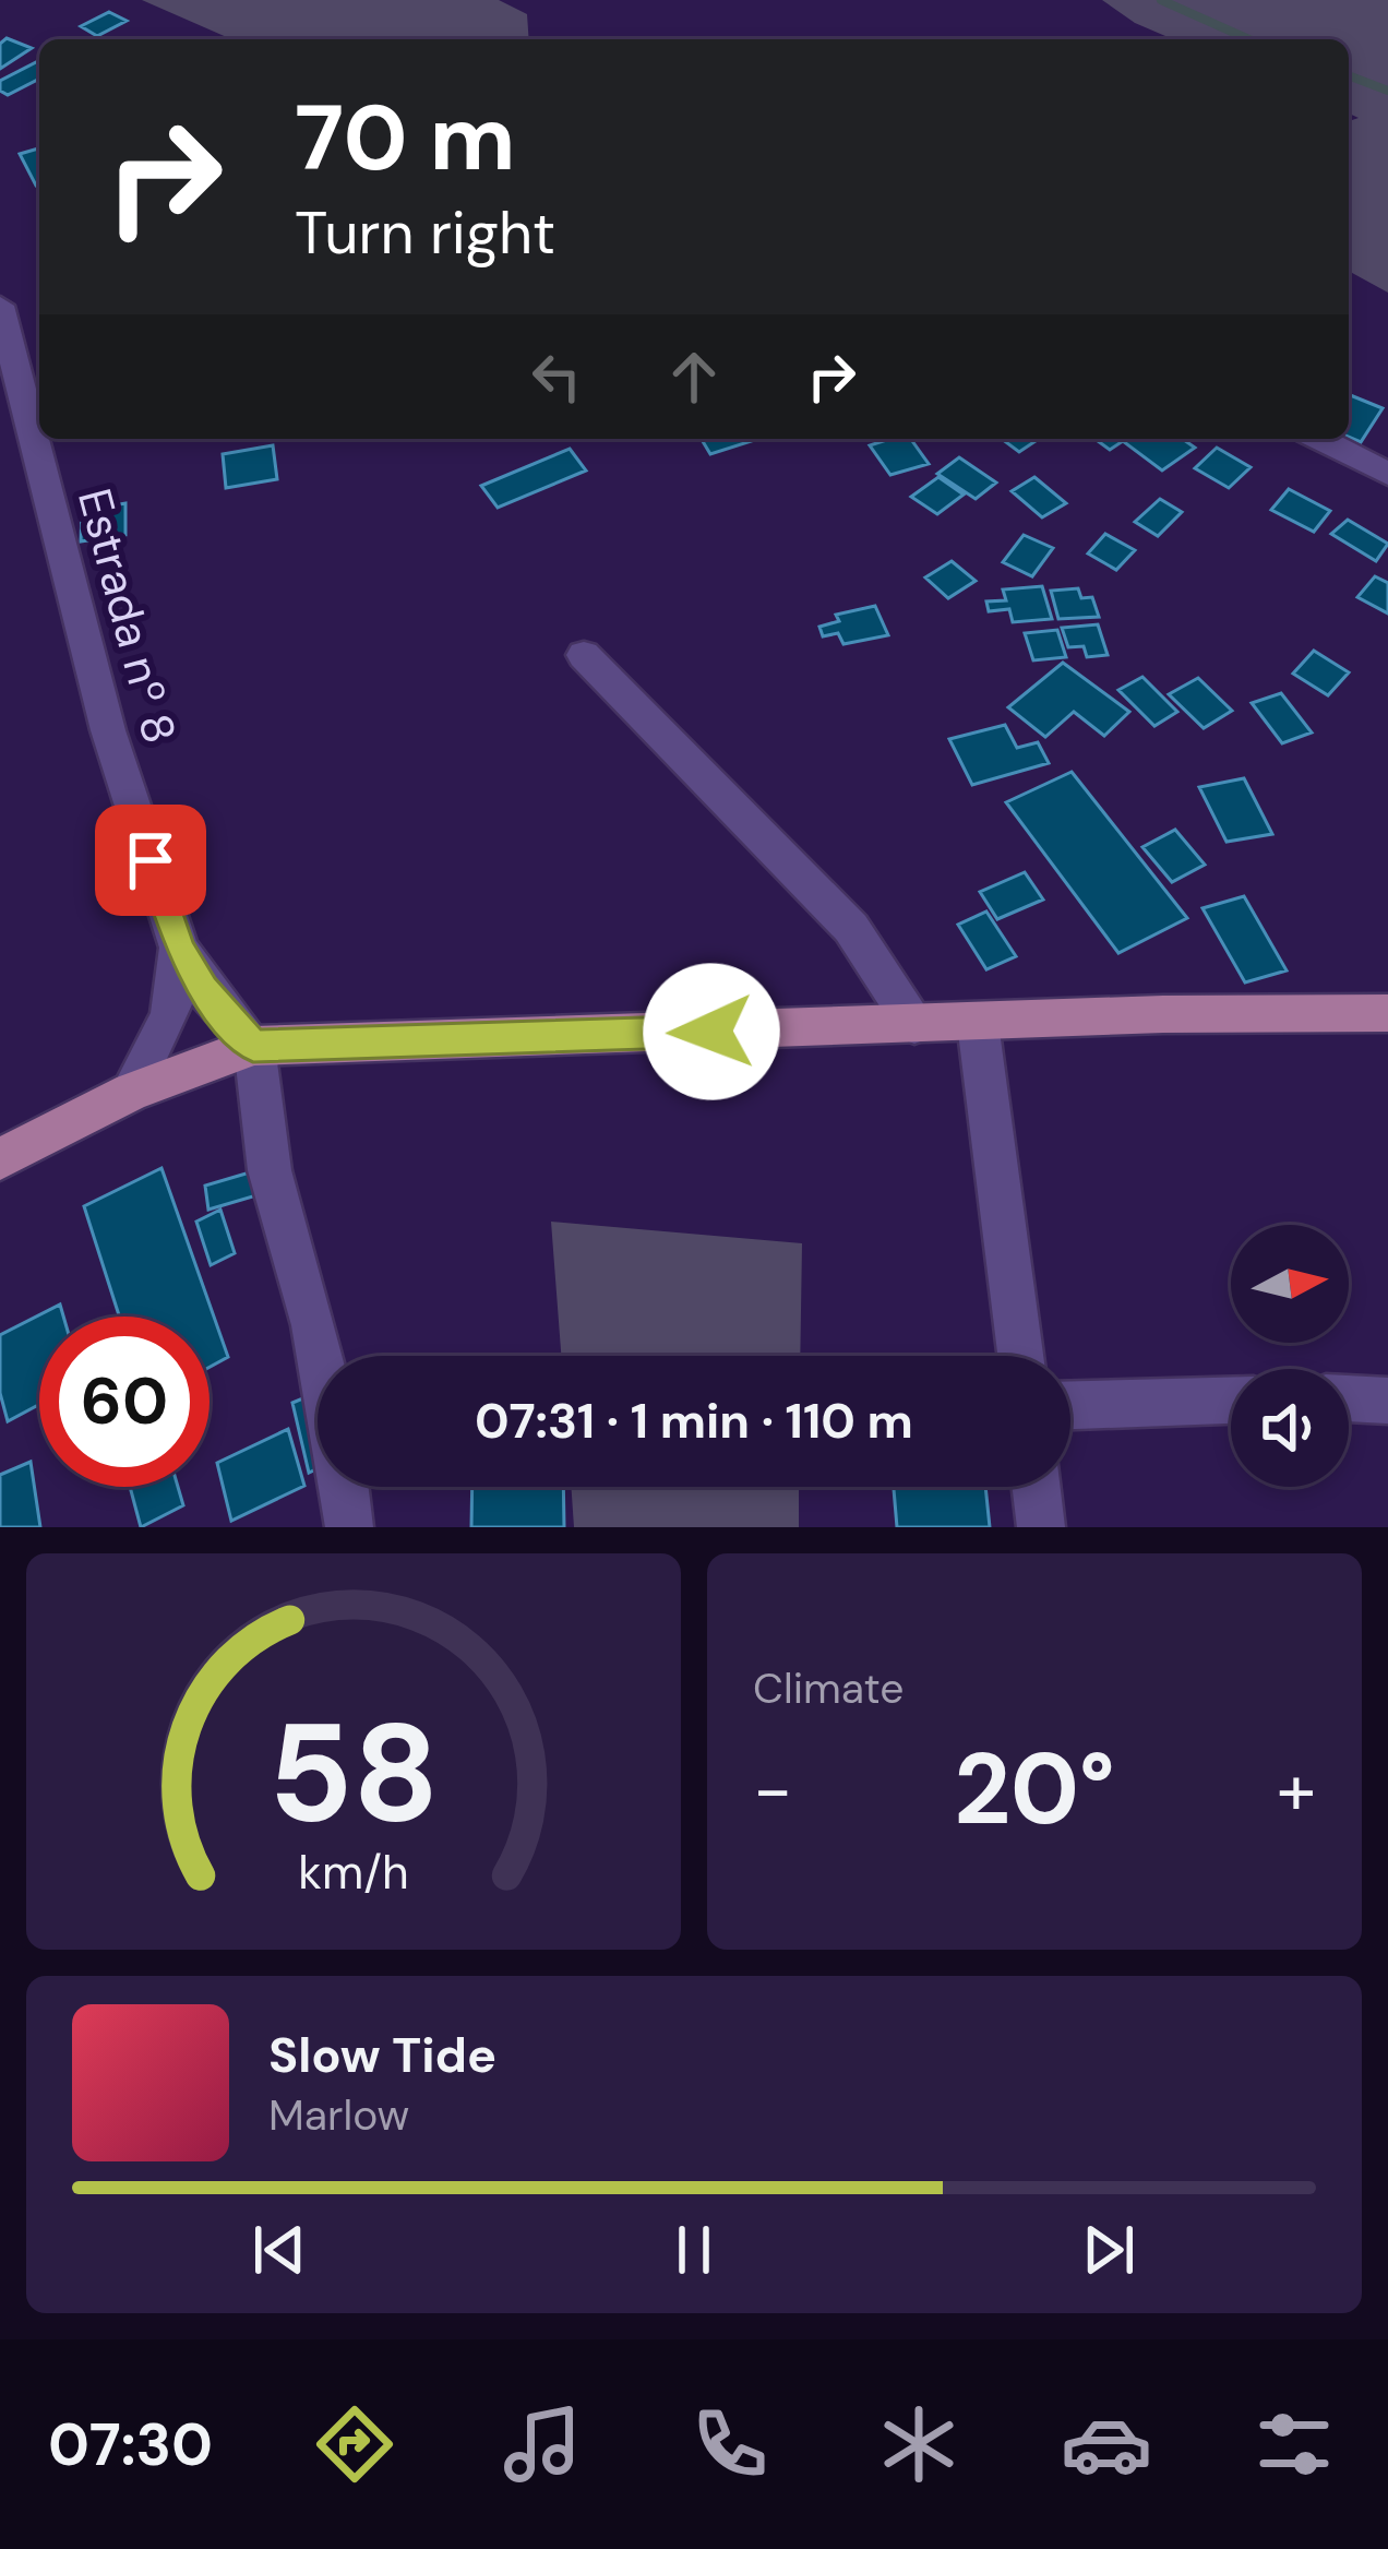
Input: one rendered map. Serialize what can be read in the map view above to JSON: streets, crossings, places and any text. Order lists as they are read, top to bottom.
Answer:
{
  "streets": {
    "street": ["Estrada nº 8"]
  },
  "north": "right",
  "page": {
    "turn": ["70 m", "Turn right"],
    "limit": "60",
    "trip": "07:31 · 1 min · 110 m",
    "tile": "Climate",
    "heat": ["−", "20°", "+"],
    "song": ["Slow Tide", "Marlow"],
    "tabs": "07:30",
    "gauge": ["58", "km/h"]
  }
}
